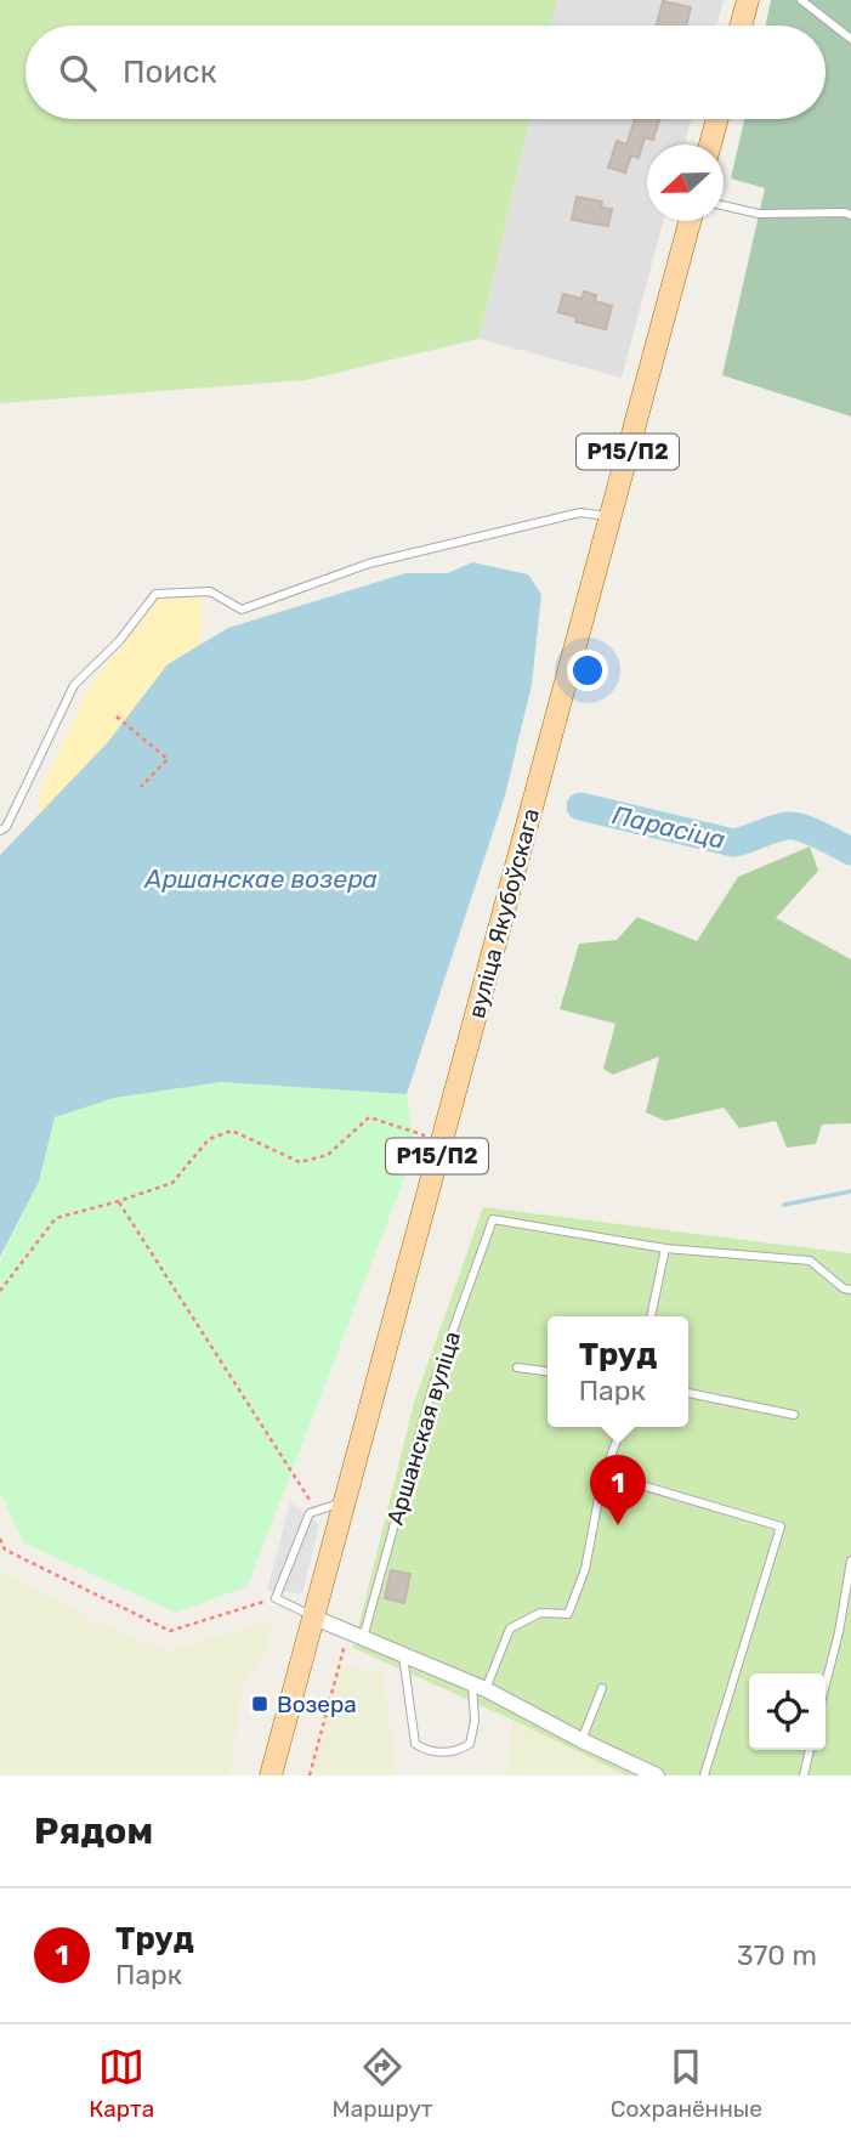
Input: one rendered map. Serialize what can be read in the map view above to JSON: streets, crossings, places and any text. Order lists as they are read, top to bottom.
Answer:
{
  "streets": {
    "main road": ["Р15/П2", "вуліца Якубоўскага"],
    "lane": ["Аршанская вуліца"]
  },
  "crossings": [
    ["Р15/П2", "вуліца Якубоўскага"]
  ],
  "water": ["Парасіца", "Аршанскае возера"],
  "places": {
    "transit": ["Возера"]
  },
  "north": "left",
  "page": {
    "search": "Поиск",
    "popup": ["Труд", "Парк"],
    "pins": "1",
    "heading": "Рядом",
    "list": [
      {
        "mark": "1",
        "name": "Труд",
        "note": "Парк",
        "value": "370 m"
      }
    ],
    "nav": ["Карта", "Маршрут", "Сохранённые"]
  }
}
